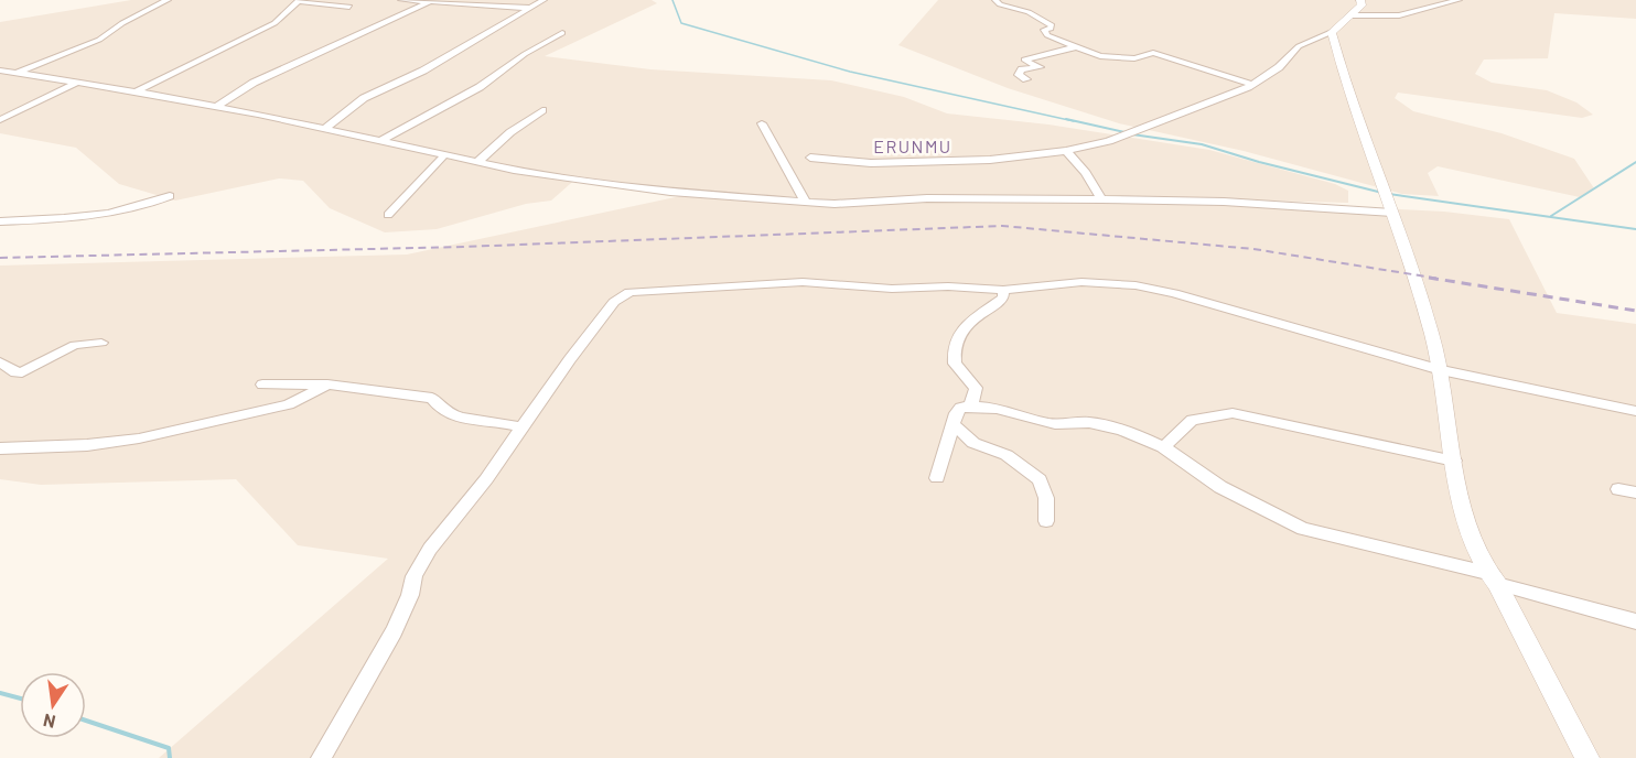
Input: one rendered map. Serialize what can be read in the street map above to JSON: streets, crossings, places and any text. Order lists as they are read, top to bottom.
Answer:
{
  "districts": ["ERUNMU"],
  "north": "bottom"
}
